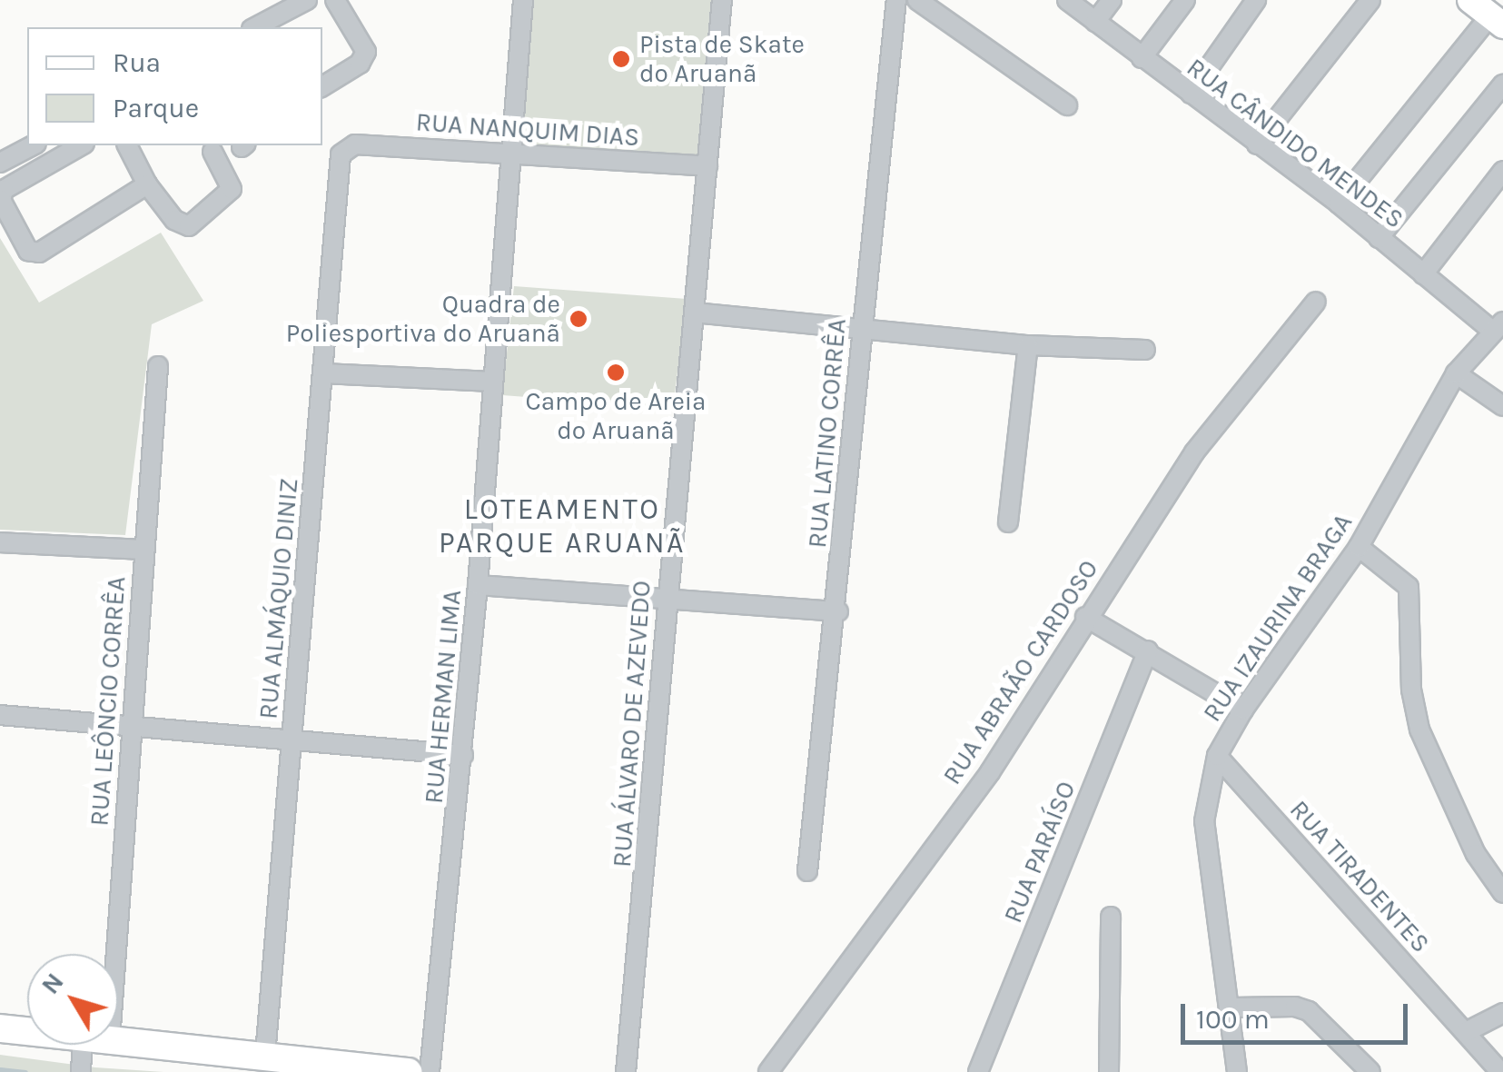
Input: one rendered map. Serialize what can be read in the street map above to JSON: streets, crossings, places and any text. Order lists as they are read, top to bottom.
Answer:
{
  "streets": {
    "street": [
      "RUA NANQUIM DIAS",
      "RUA CÂNDIDO MENDES",
      "RUA LATINO CORRÊA",
      "RUA ALMÁQUIO DINIZ",
      "RUA IZAURINA BRAGA",
      "RUA ABRAÃO CARDOSO",
      "RUA HERMAN LIMA",
      "RUA LEÔNCIO CORRÊA",
      "RUA ÁLVARO DE AZEVEDO",
      "RUA PARAÍSO",
      "RUA TIRADENTES"
    ]
  },
  "crossings": [
    ["RUA NANQUIM DIAS", "RUA ALMÁQUIO DINIZ"],
    ["RUA NANQUIM DIAS", "RUA HERMAN LIMA"],
    ["RUA NANQUIM DIAS", "RUA ÁLVARO DE AZEVEDO"],
    ["RUA CÂNDIDO MENDES", "RUA IZAURINA BRAGA"],
    ["RUA IZAURINA BRAGA", "RUA TIRADENTES"]
  ],
  "districts": ["LOTEAMENTO PARQUE ARUANÃ"],
  "places": ["Pista de Skate do Aruanã", "Quadra de Poliesportiva do Aruanã", "Campo de Areia do Aruanã"],
  "legend": ["Rua", "Parque"],
  "scale_bar": "100 m",
  "north": "top left"
}
